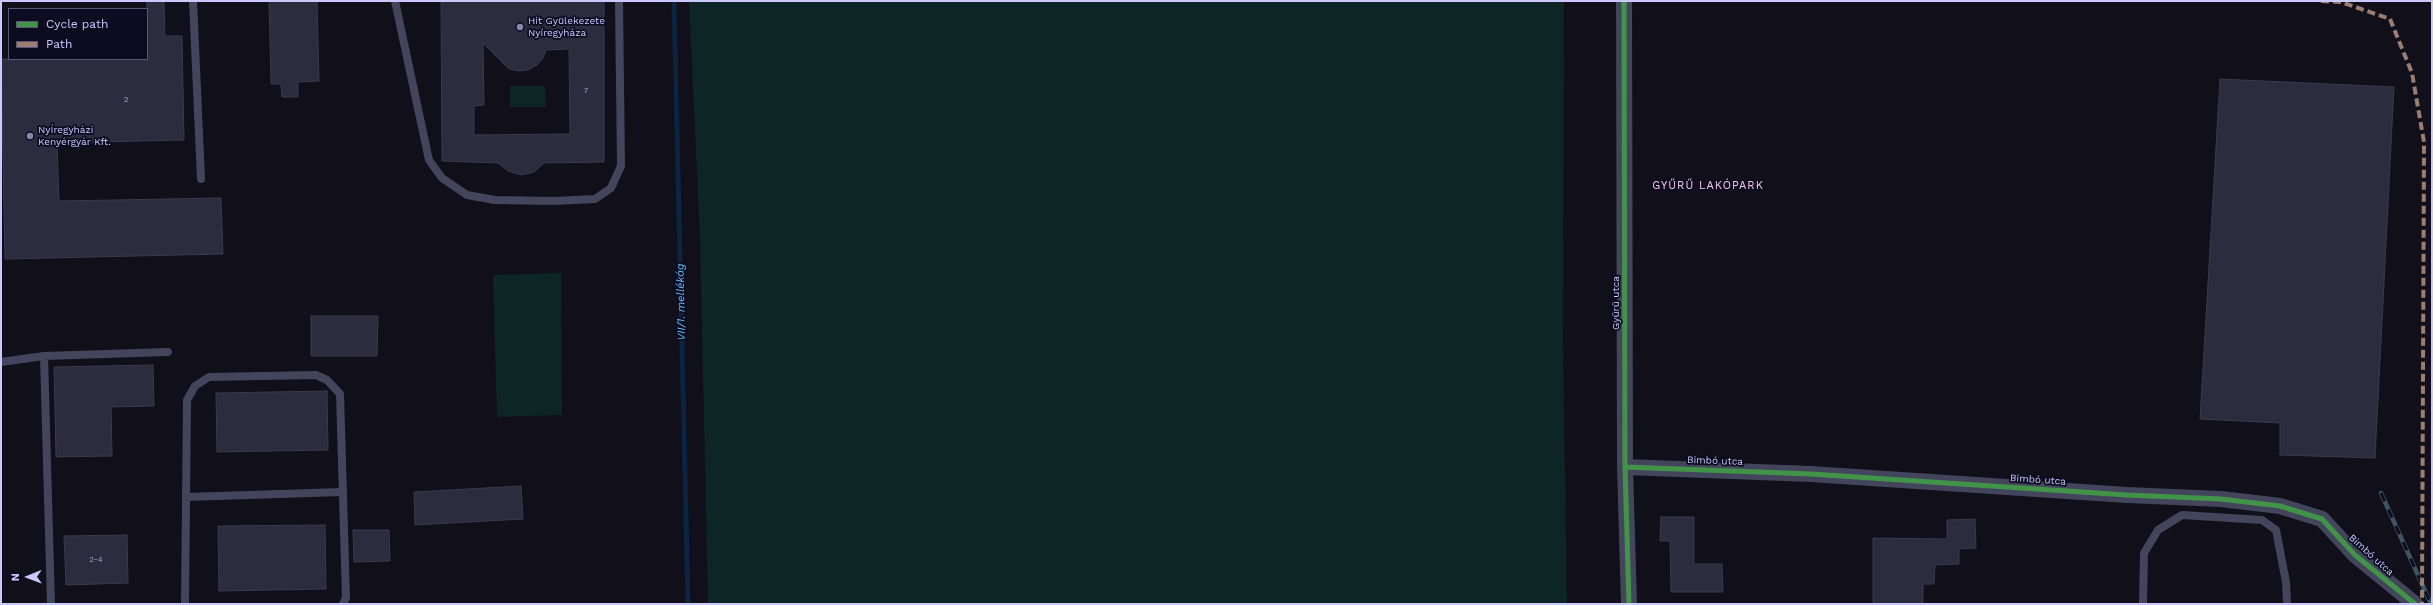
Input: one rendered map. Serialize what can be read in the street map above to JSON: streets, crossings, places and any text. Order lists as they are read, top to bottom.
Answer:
{
  "streets": {
    "street": ["Gyűrű utca", "Bimbó utca"]
  },
  "crossings": [
    ["Gyűrű utca", "Bimbó utca"]
  ],
  "districts": ["GYŰRŰ LAKÓPARK"],
  "water": ["VII/1. mellékág"],
  "places": ["Hit Gyülekezete Nyíregyháza", "NyÍregyházi Kenyérgyár Kft."],
  "house_numbers": ["7", "2", "2-4"],
  "legend": ["Cycle path", "Path"],
  "north": "left"
}
